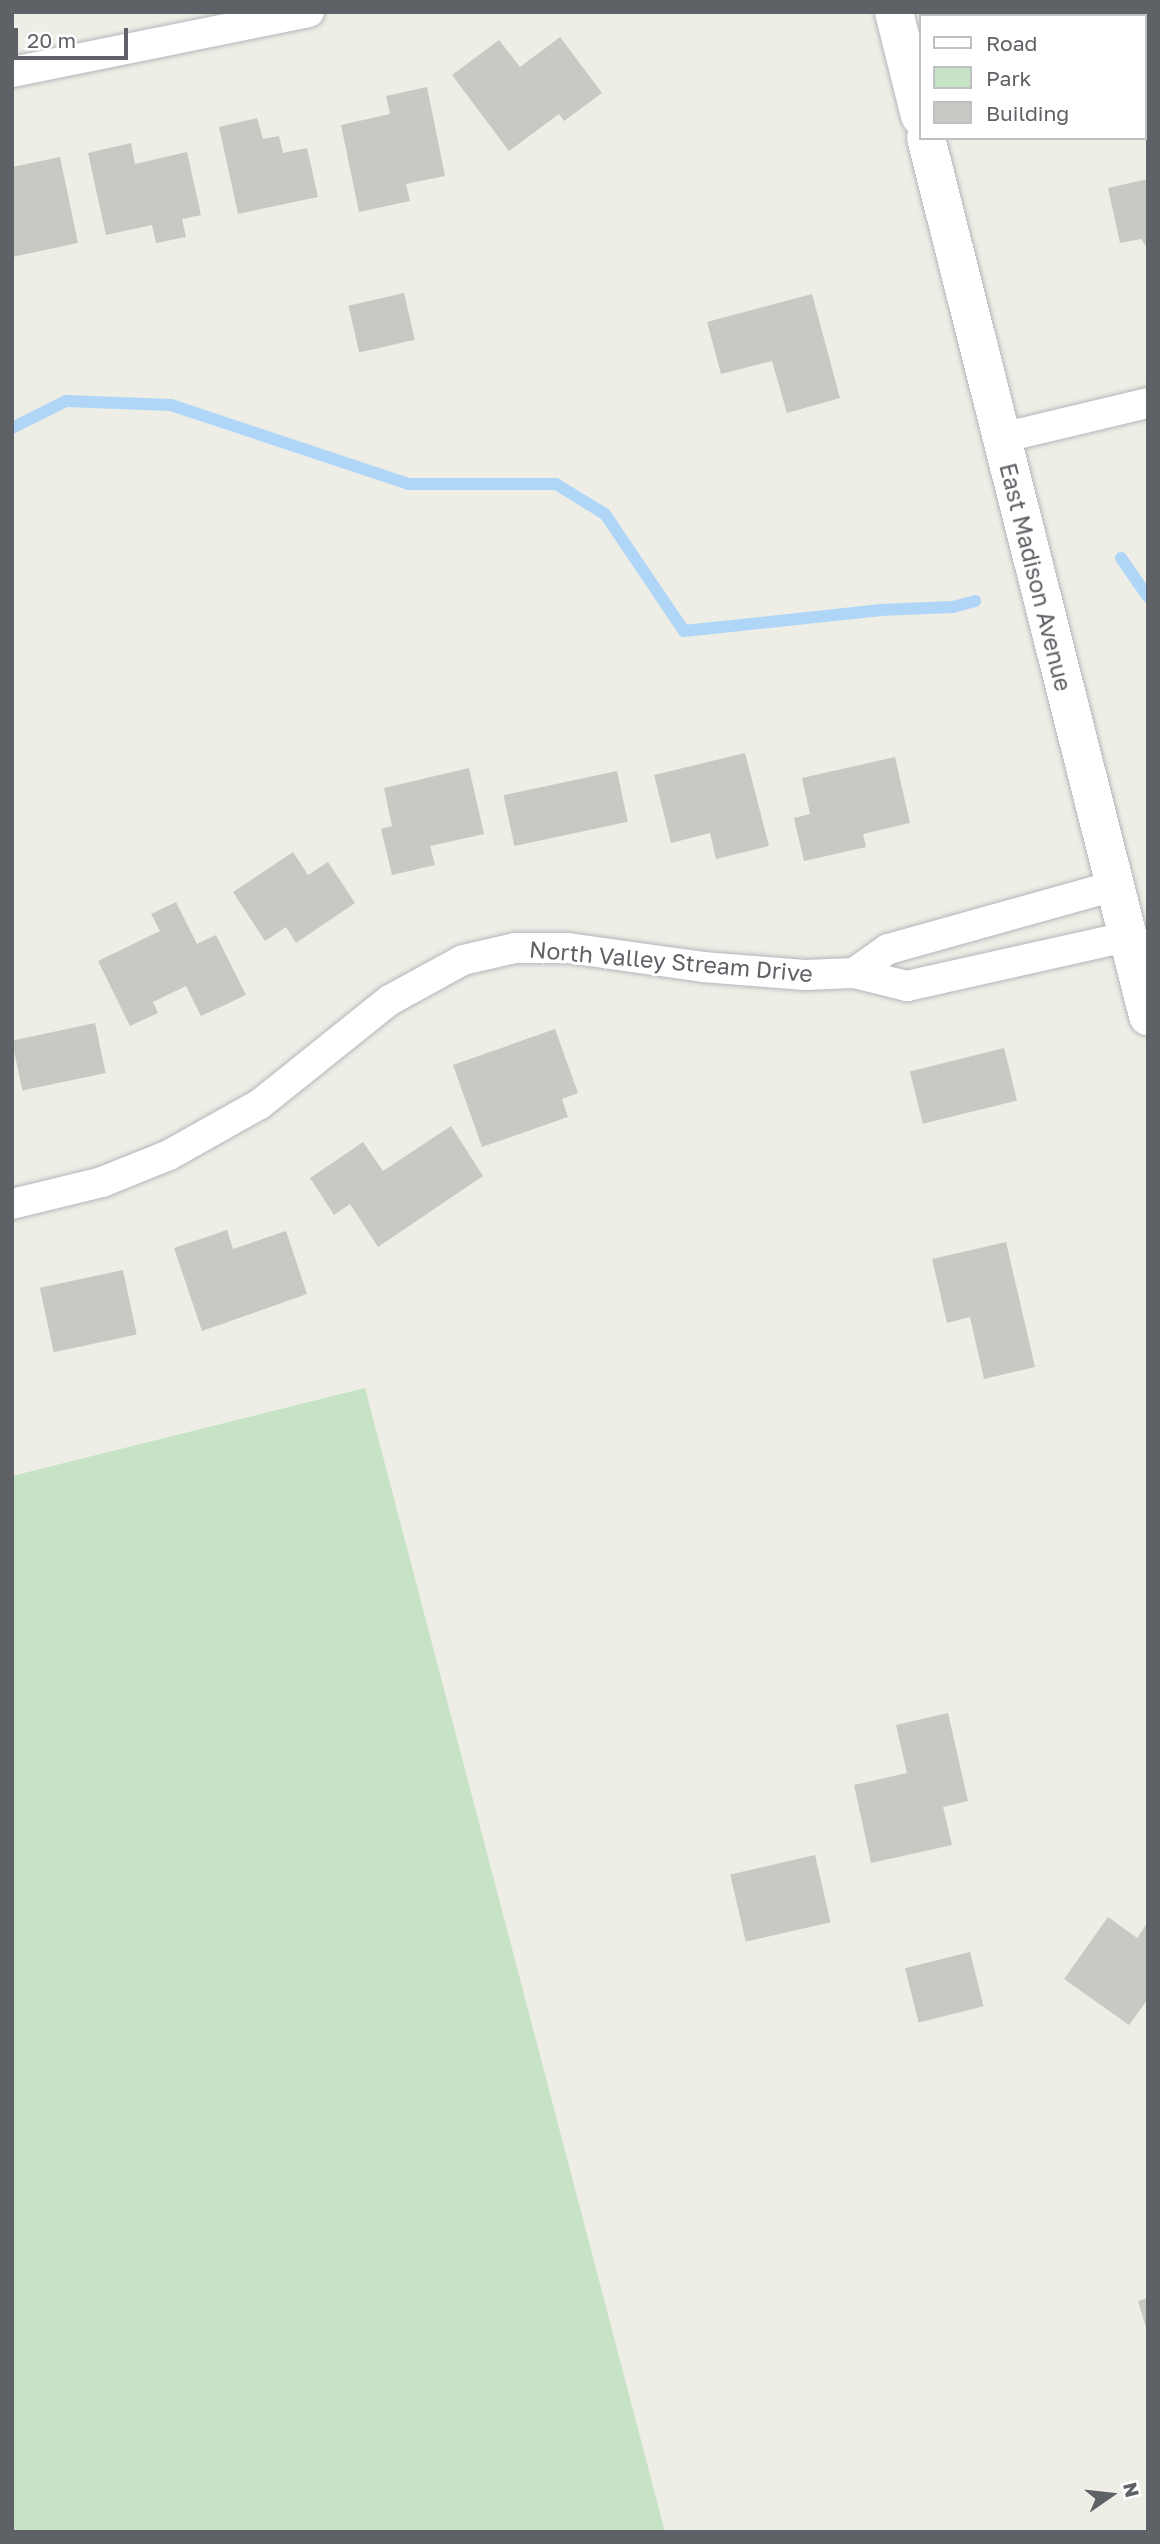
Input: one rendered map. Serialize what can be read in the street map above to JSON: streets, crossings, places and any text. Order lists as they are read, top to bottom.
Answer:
{
  "streets": {
    "street": ["East Madison Avenue", "North Valley Stream Drive"]
  },
  "crossings": [
    ["East Madison Avenue", "North Valley Stream Drive"]
  ],
  "legend": ["Road", "Park", "Building"],
  "scale_bar": "20 m",
  "north": "right"
}
